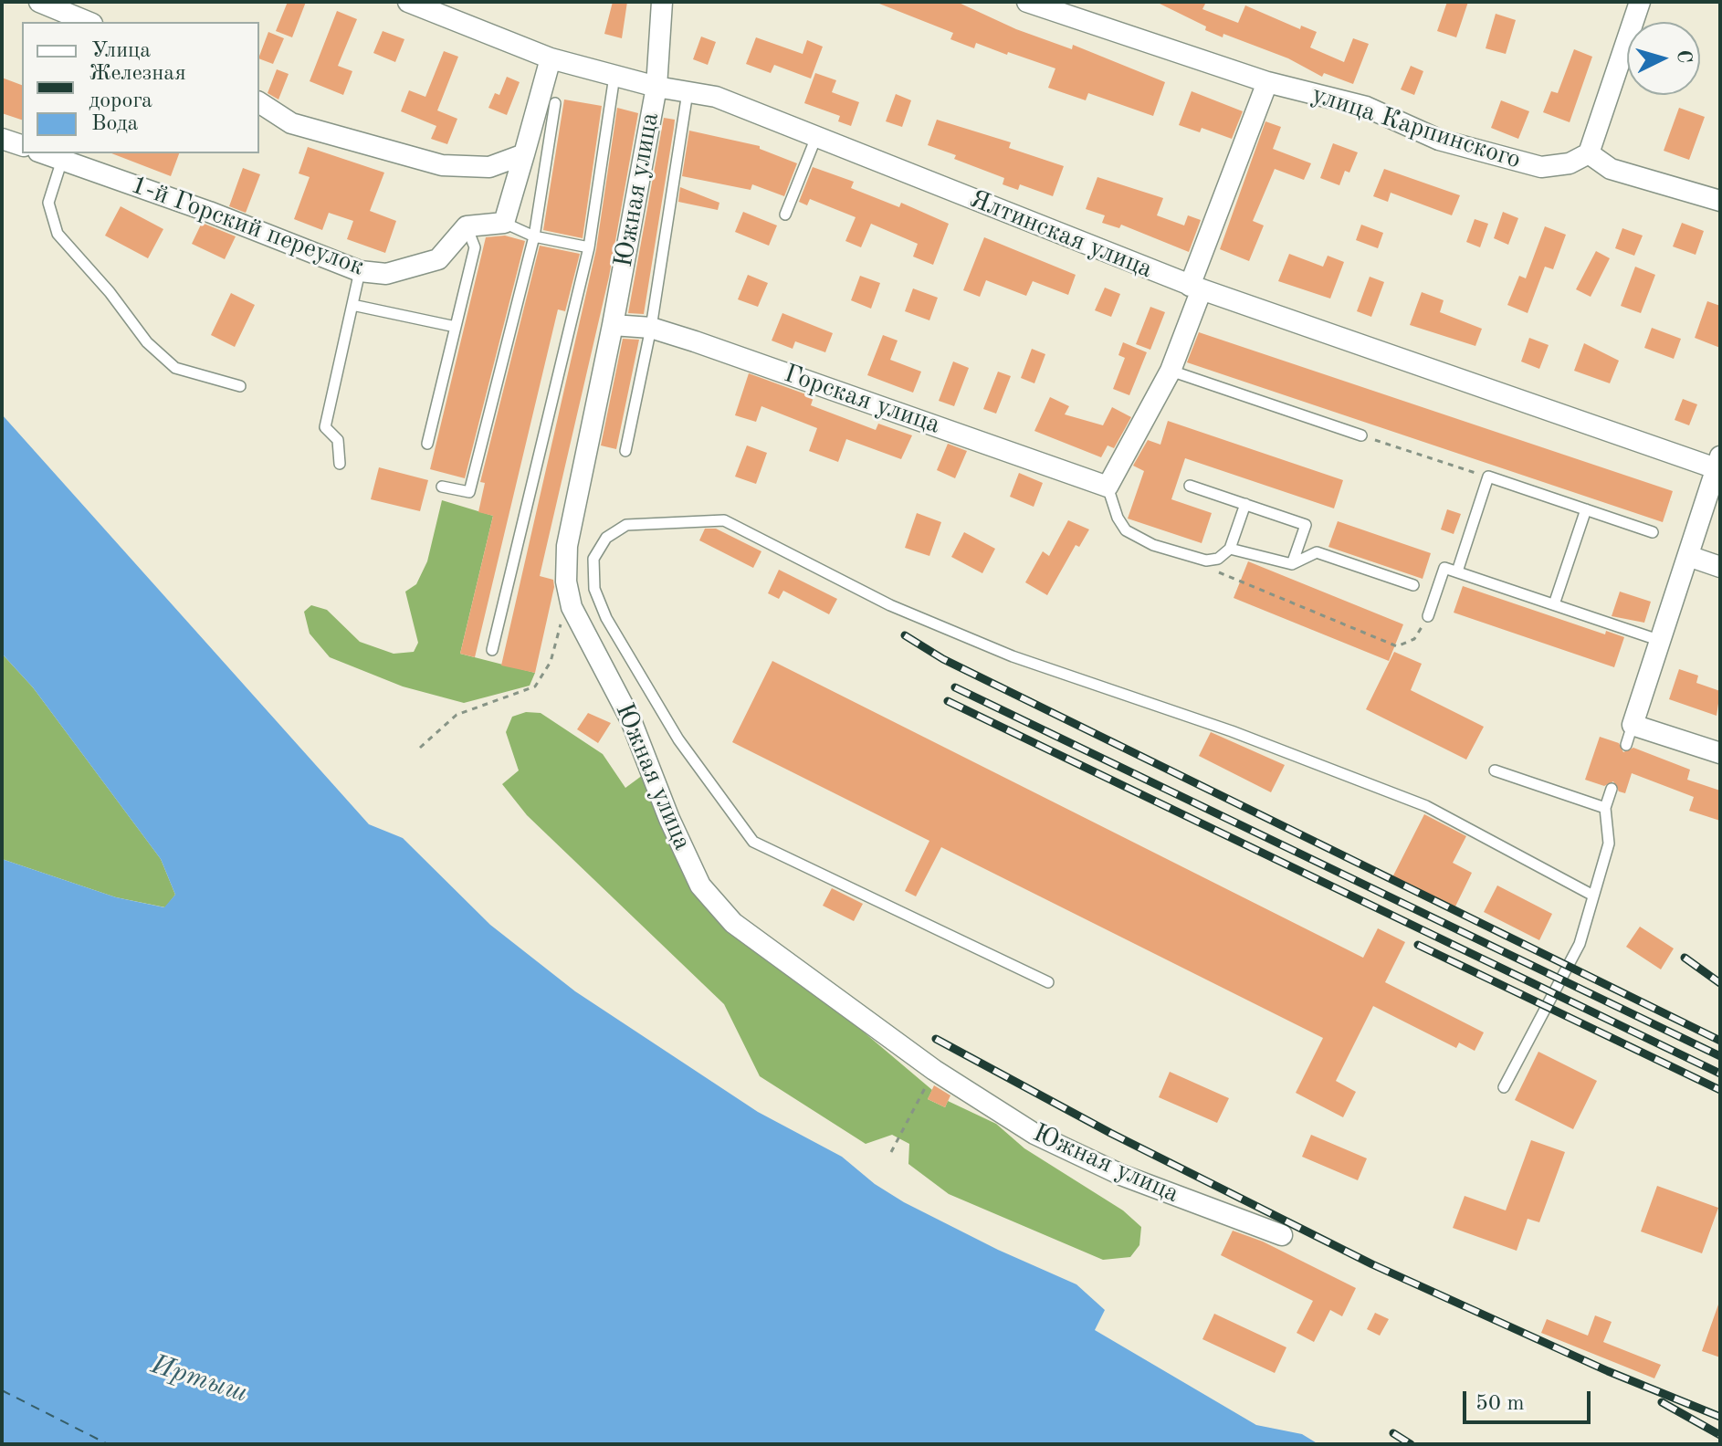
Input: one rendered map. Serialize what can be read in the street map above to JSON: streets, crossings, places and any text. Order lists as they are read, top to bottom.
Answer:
{
  "streets": {
    "street": [
      "улица Карпинского",
      "Южная улица",
      "1-й Горский переулок",
      "Ялтинская улица",
      "Горская улица"
    ]
  },
  "crossings": [
    ["Южная улица", "Ялтинская улица"],
    ["Южная улица", "Горская улица"]
  ],
  "water": ["Иртыш"],
  "legend": ["Улица", "Железная дорога", "Вода"],
  "scale_bar": "50 m",
  "north": "right"
}
